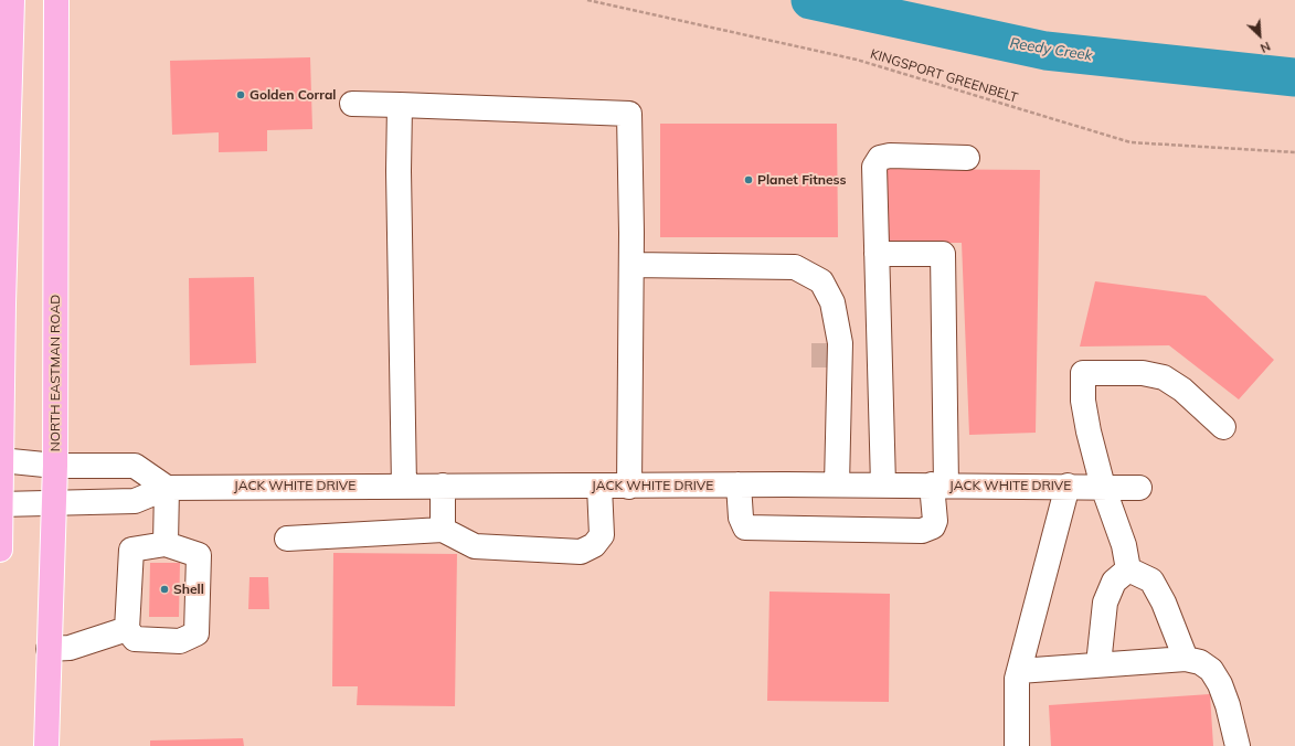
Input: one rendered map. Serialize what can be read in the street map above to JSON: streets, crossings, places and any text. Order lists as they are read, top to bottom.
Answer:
{
  "streets": {
    "main road": ["NORTH EASTMAN ROAD"],
    "street": ["JACK WHITE DRIVE"],
    "path": ["KINGSPORT GREENBELT"]
  },
  "crossings": [
    ["NORTH EASTMAN ROAD", "JACK WHITE DRIVE"]
  ],
  "water": ["Reedy Creek"],
  "places": ["Golden Corral", "Planet Fitness", "Shell"],
  "north": "bottom right"
}
